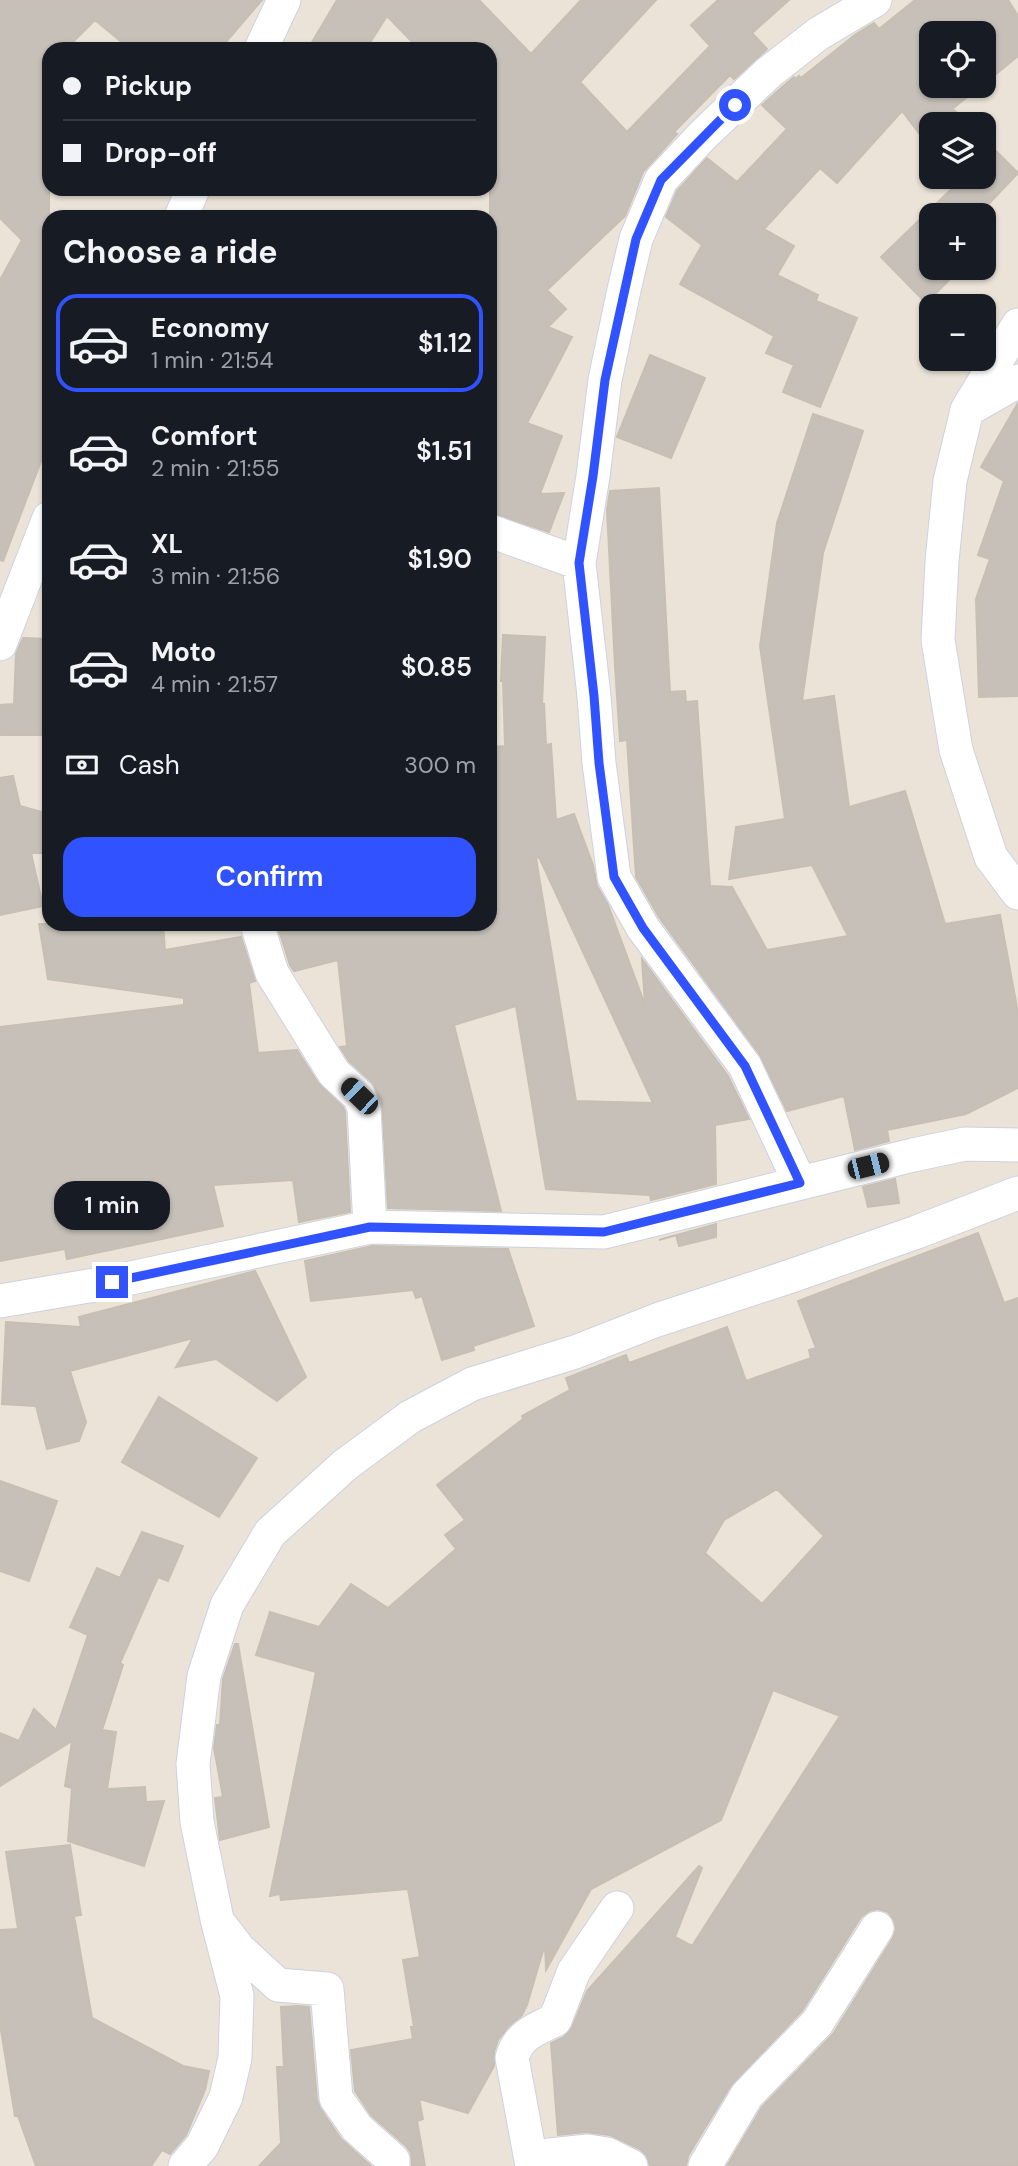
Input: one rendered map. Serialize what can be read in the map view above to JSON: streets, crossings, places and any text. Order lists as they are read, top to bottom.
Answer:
{
  "page": {
    "map_buttons": ["+", "−"],
    "banner": ["Pickup", "Drop-off"],
    "heading": "Choose a ride",
    "list": [
      {
        "name": "Economy",
        "note": "1 min · 21:54",
        "value": "$1.12"
      },
      {
        "name": "Comfort",
        "note": "2 min · 21:55",
        "value": "$1.51"
      },
      {
        "name": "XL",
        "note": "3 min · 21:56",
        "value": "$1.90"
      },
      {
        "name": "Moto",
        "note": "4 min · 21:57",
        "value": "$0.85"
      }
    ],
    "pay": ["Cash", "300 m"],
    "buttons": "Confirm",
    "bubble": "1 min"
  }
}
